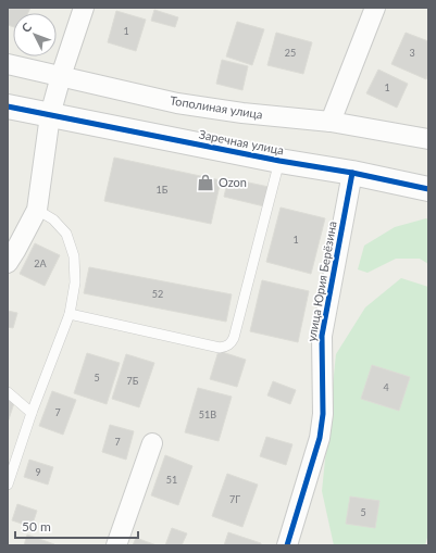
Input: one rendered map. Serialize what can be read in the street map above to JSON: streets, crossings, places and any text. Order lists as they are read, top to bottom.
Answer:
{
  "streets": {
    "street": ["Тополиная улица", "Заречная улица", "улица Юрия Берёзина"]
  },
  "crossings": [
    ["Заречная улица", "улица Юрия Берёзина"]
  ],
  "places": {
    "shop": ["Ozon"]
  },
  "house_numbers": [
    "1",
    "25",
    "3",
    "1",
    "1Б",
    "1",
    "2А",
    "52",
    "5",
    "7Б",
    "4",
    "7",
    "51В",
    "7",
    "9",
    "51",
    "7Г",
    "5"
  ],
  "scale_bar": "50 m",
  "north": "top left"
}
